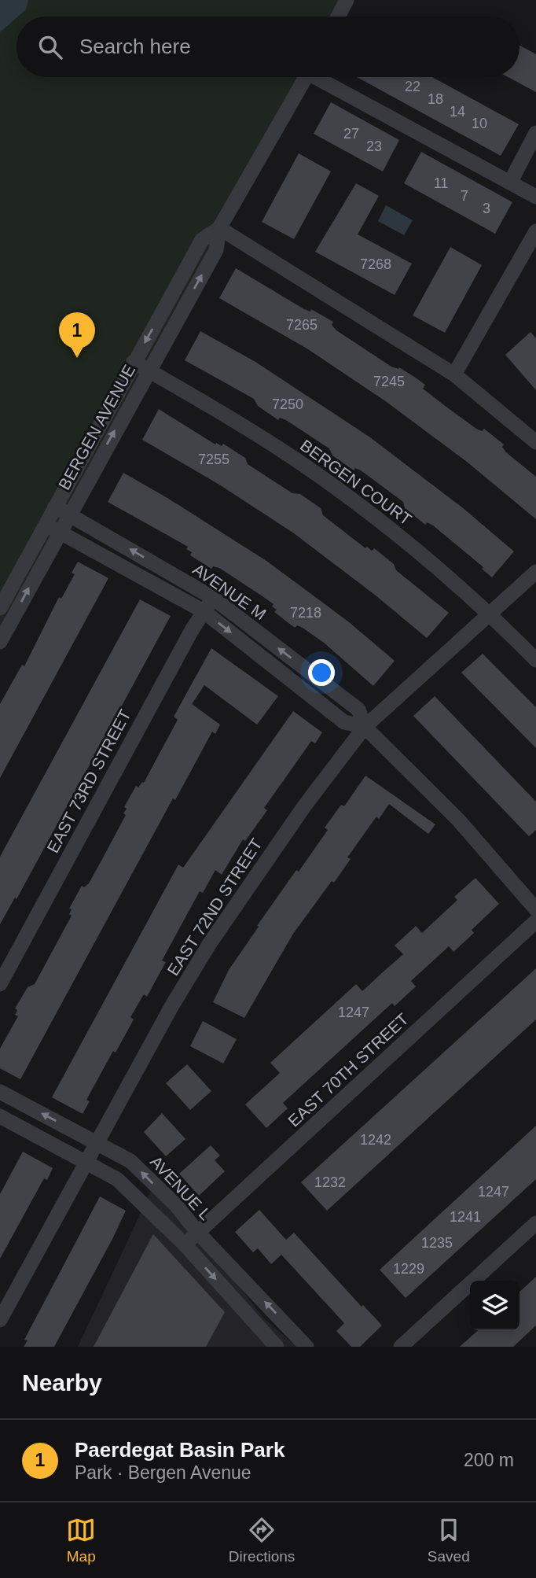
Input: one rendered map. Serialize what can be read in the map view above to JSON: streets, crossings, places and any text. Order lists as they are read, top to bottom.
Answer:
{
  "streets": {
    "street": [
      "BERGEN AVENUE",
      "BERGEN COURT",
      "AVENUE M",
      "EAST 73RD STREET",
      "EAST 72ND STREET",
      "EAST 70TH STREET",
      "AVENUE L"
    ]
  },
  "crossings": [
    ["BERGEN AVENUE", "BERGEN COURT"],
    ["BERGEN AVENUE", "AVENUE M"],
    ["BERGEN COURT", "EAST 72ND STREET"],
    ["AVENUE M", "EAST 73RD STREET"],
    ["AVENUE M", "EAST 72ND STREET"],
    ["EAST 72ND STREET", "AVENUE L"],
    ["EAST 70TH STREET", "AVENUE L"]
  ],
  "house_numbers": [
    "22",
    "18",
    "14",
    "10",
    "27",
    "23",
    "11",
    "7",
    "3",
    "7268",
    "7265",
    "7245",
    "7250",
    "7255",
    "7218",
    "1247",
    "1242",
    "1232",
    "1247",
    "1241",
    "1235",
    "1229"
  ],
  "page": {
    "search": "Search here",
    "pins": "1",
    "heading": "Nearby",
    "list": [
      {
        "mark": "1",
        "name": "Paerdegat Basin Park",
        "note": "Park · Bergen Avenue",
        "value": "200 m"
      }
    ],
    "nav": ["Map", "Directions", "Saved"]
  }
}
